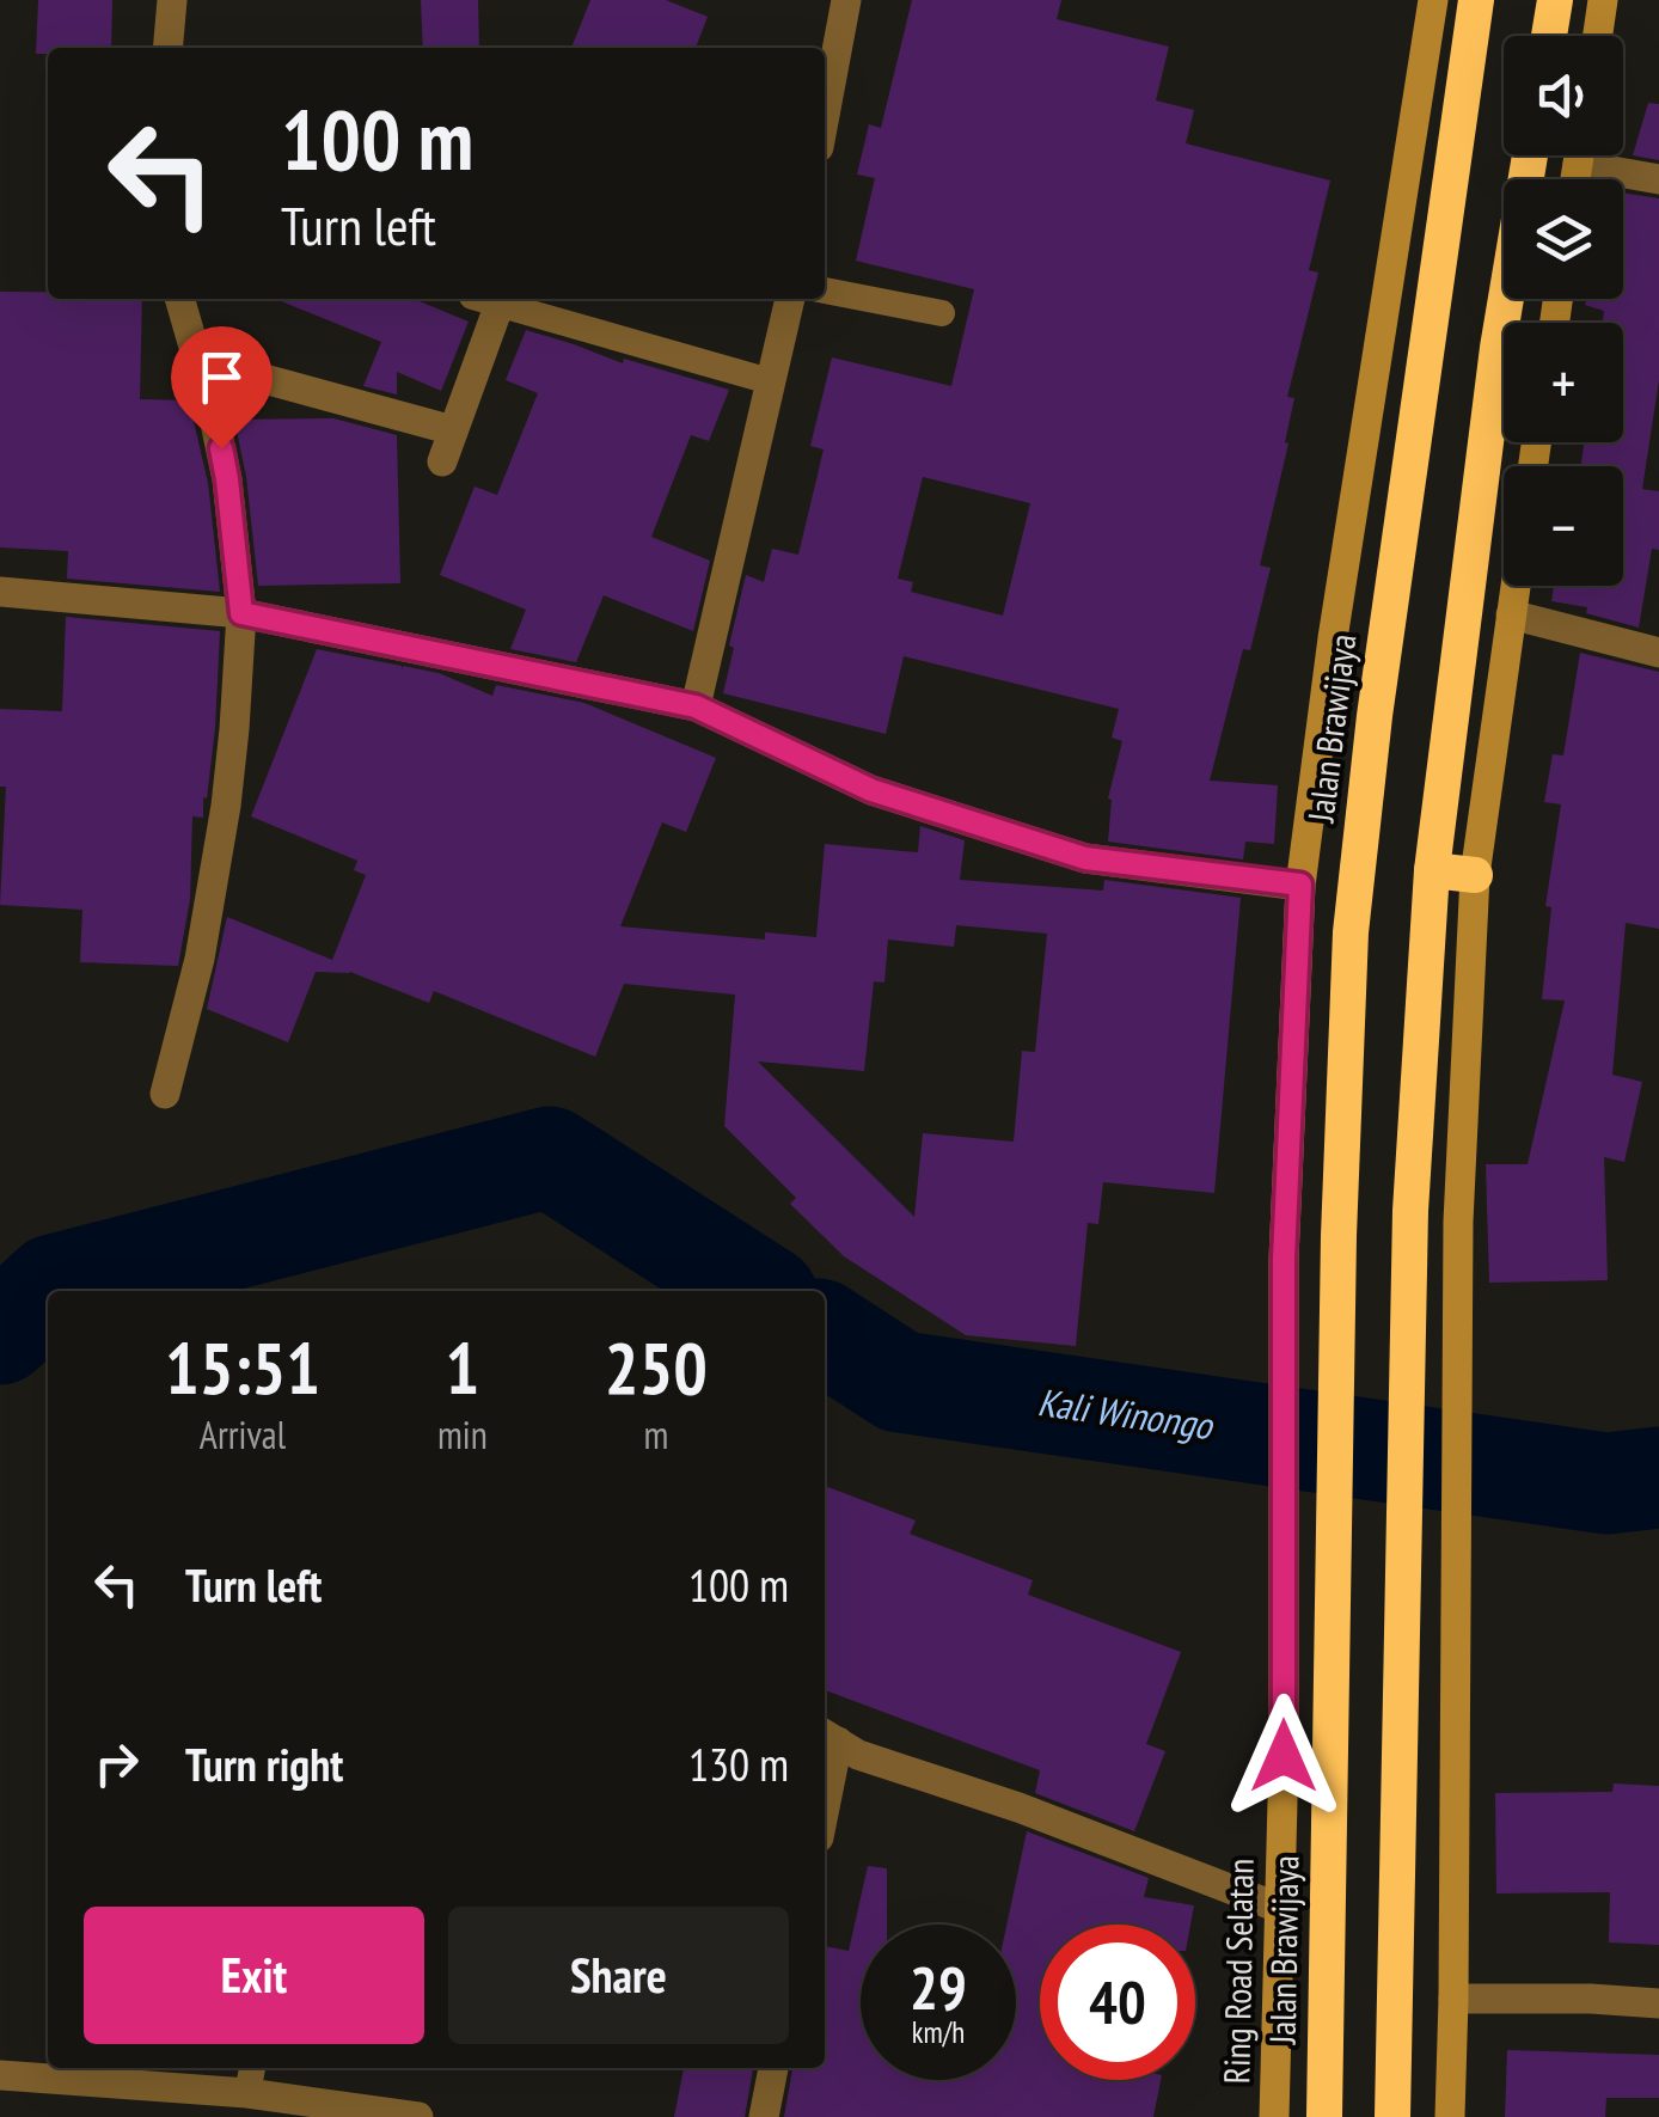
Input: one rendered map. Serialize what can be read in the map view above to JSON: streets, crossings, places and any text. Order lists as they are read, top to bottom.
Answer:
{
  "streets": {
    "highway": ["Jalan Brawijaya"],
    "street": ["Ring Road Selatan"]
  },
  "water": ["Kali Winongo"],
  "page": {
    "map_buttons": ["+", "−"],
    "turn": ["100 m", "Turn left"],
    "eta": [
      "15:51",
      "Arrival",
      "1",
      "min",
      "250",
      "m"
    ],
    "list": [
      {
        "name": "Turn left",
        "value": "100 m"
      },
      {
        "name": "Turn right",
        "value": "130 m"
      }
    ],
    "buttons": ["Exit", "Share"],
    "speed": "29 km/h",
    "limit": "40"
  }
}
